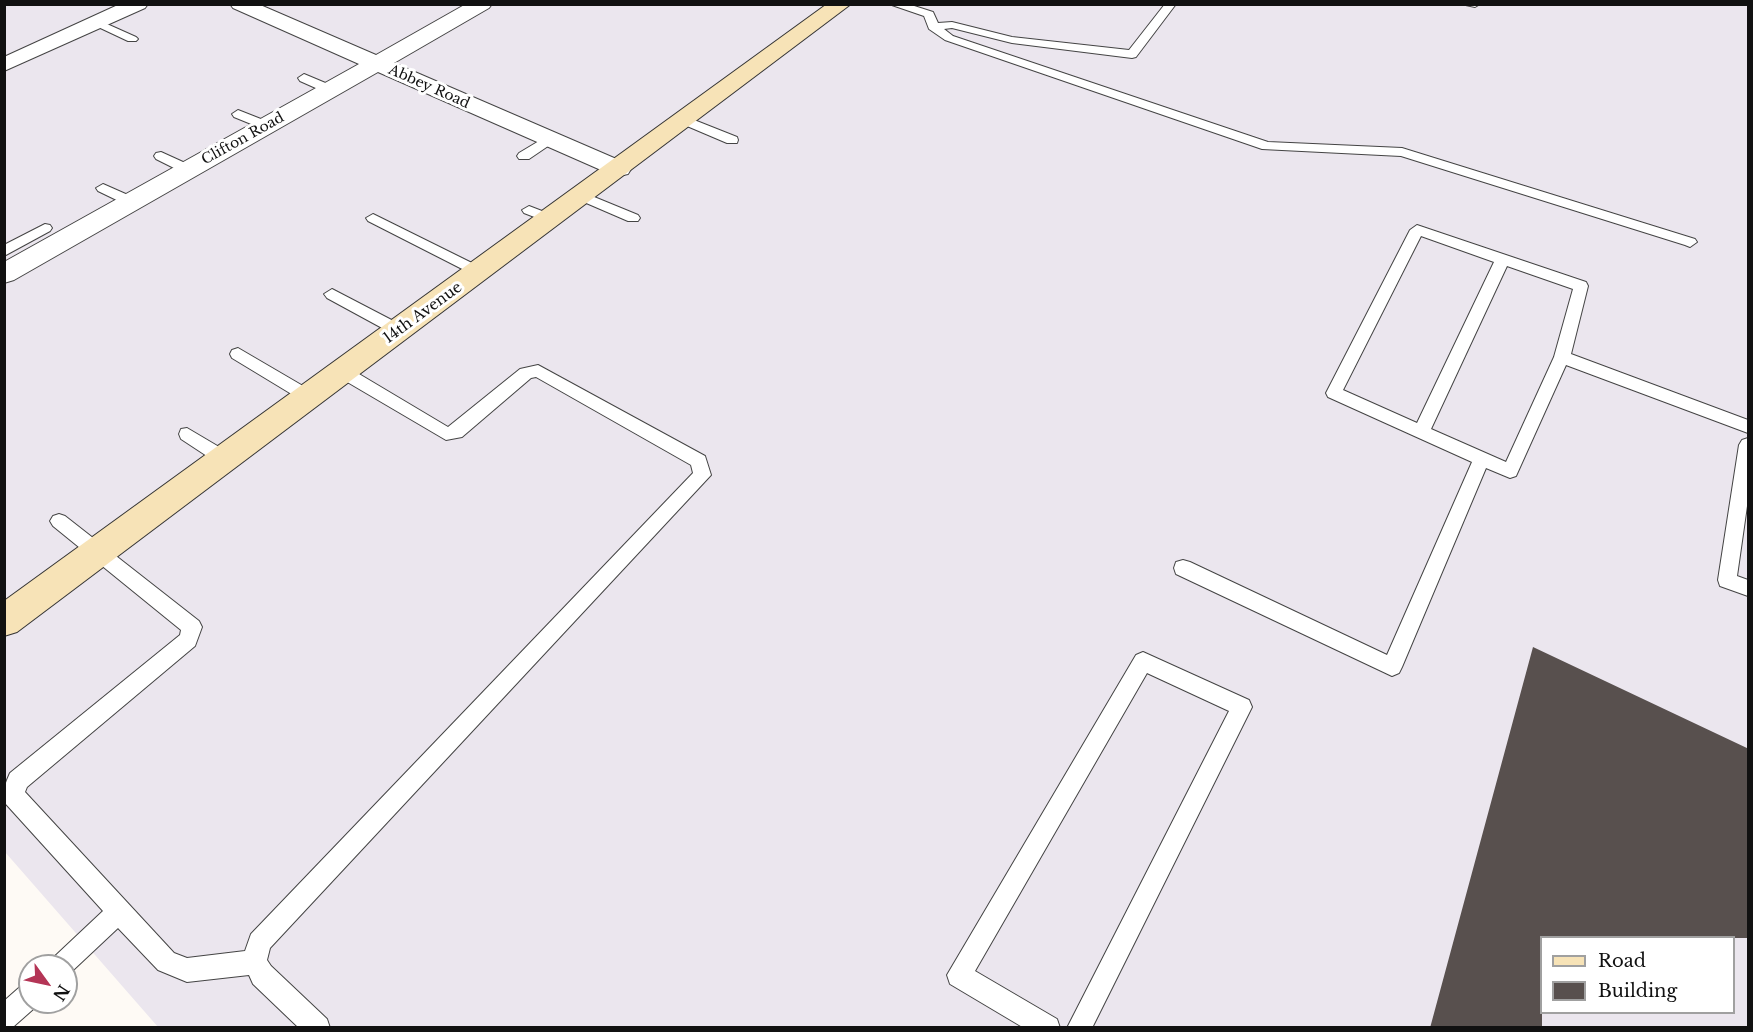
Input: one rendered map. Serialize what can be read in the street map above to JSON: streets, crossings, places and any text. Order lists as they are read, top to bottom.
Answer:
{
  "streets": {
    "main road": ["14th Avenue"],
    "street": ["Abbey Road", "Clifton Road"]
  },
  "crossings": [
    ["Abbey Road", "Clifton Road"],
    ["Abbey Road", "14th Avenue"]
  ],
  "legend": ["Road", "Building"],
  "north": "bottom right"
}
